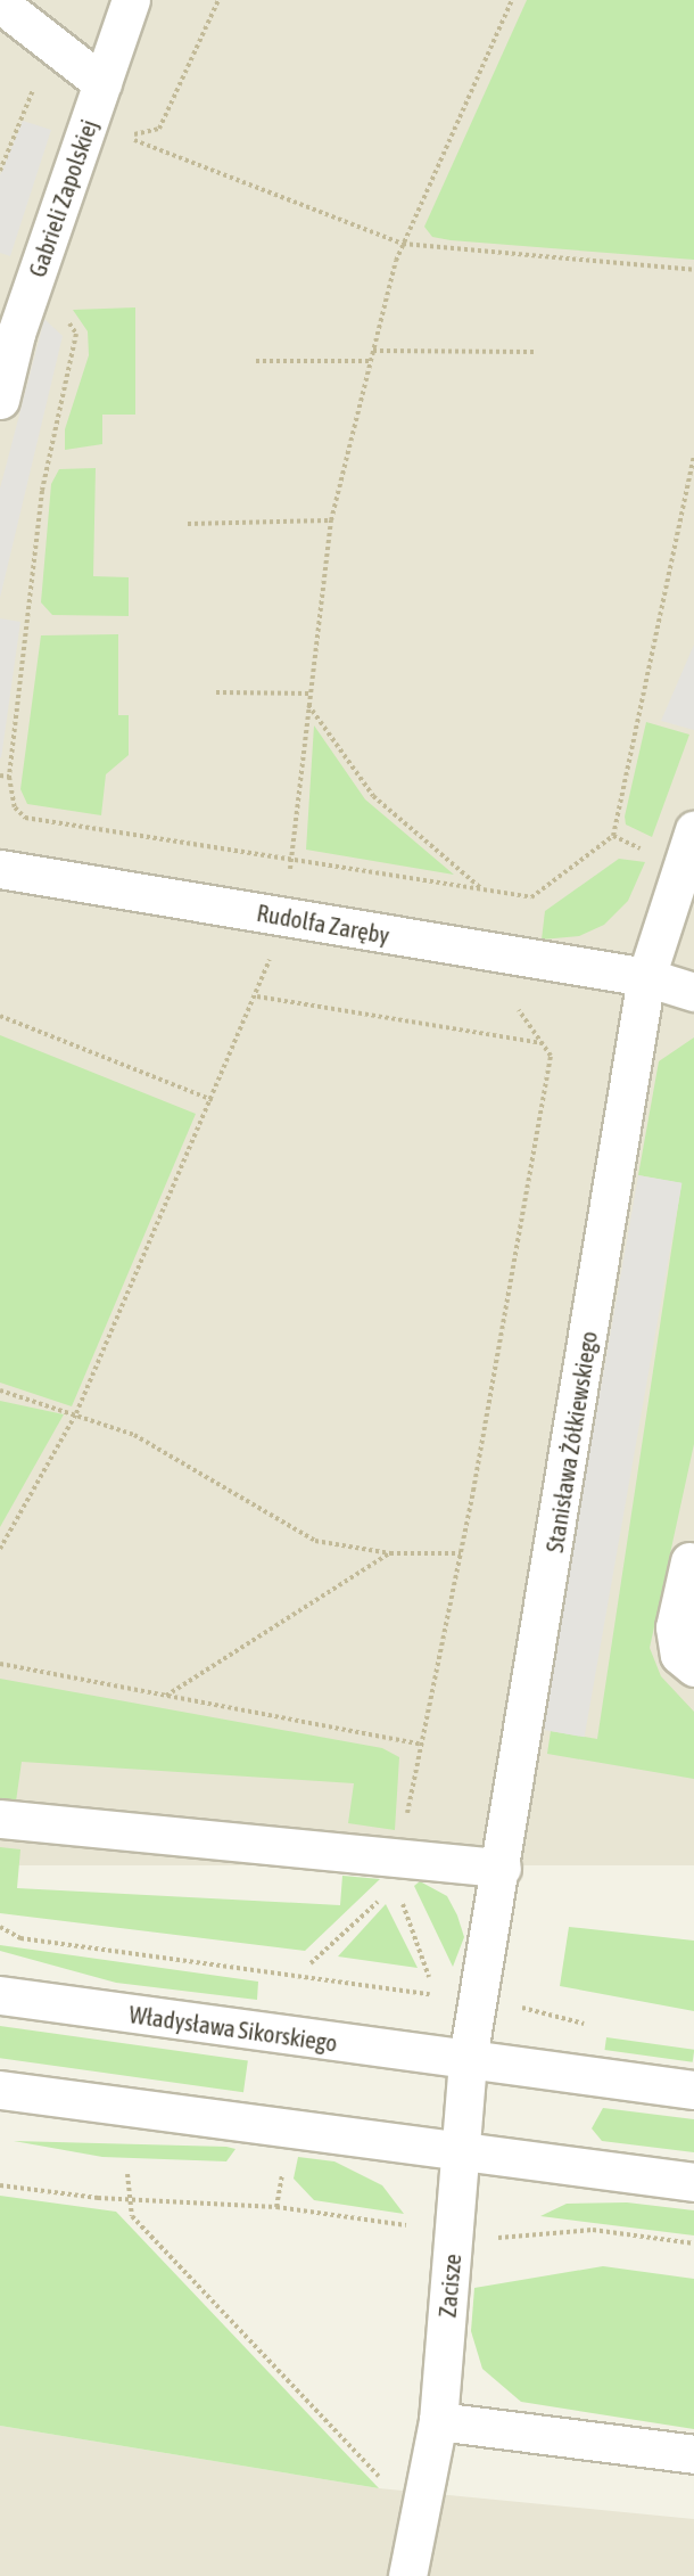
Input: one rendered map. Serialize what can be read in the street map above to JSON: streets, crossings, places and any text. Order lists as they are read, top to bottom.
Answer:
{
  "streets": {
    "street": [
      "Gabrieli Zapolskiej",
      "Rudolfa Zaręby",
      "Stanisława Żółkiewskiego",
      "Władysława Sikorskiego",
      "Zacisze"
    ]
  },
  "crossings": [
    ["Rudolfa Zaręby", "Stanisława Żółkiewskiego"],
    ["Stanisława Żółkiewskiego", "Władysława Sikorskiego"]
  ]
}
